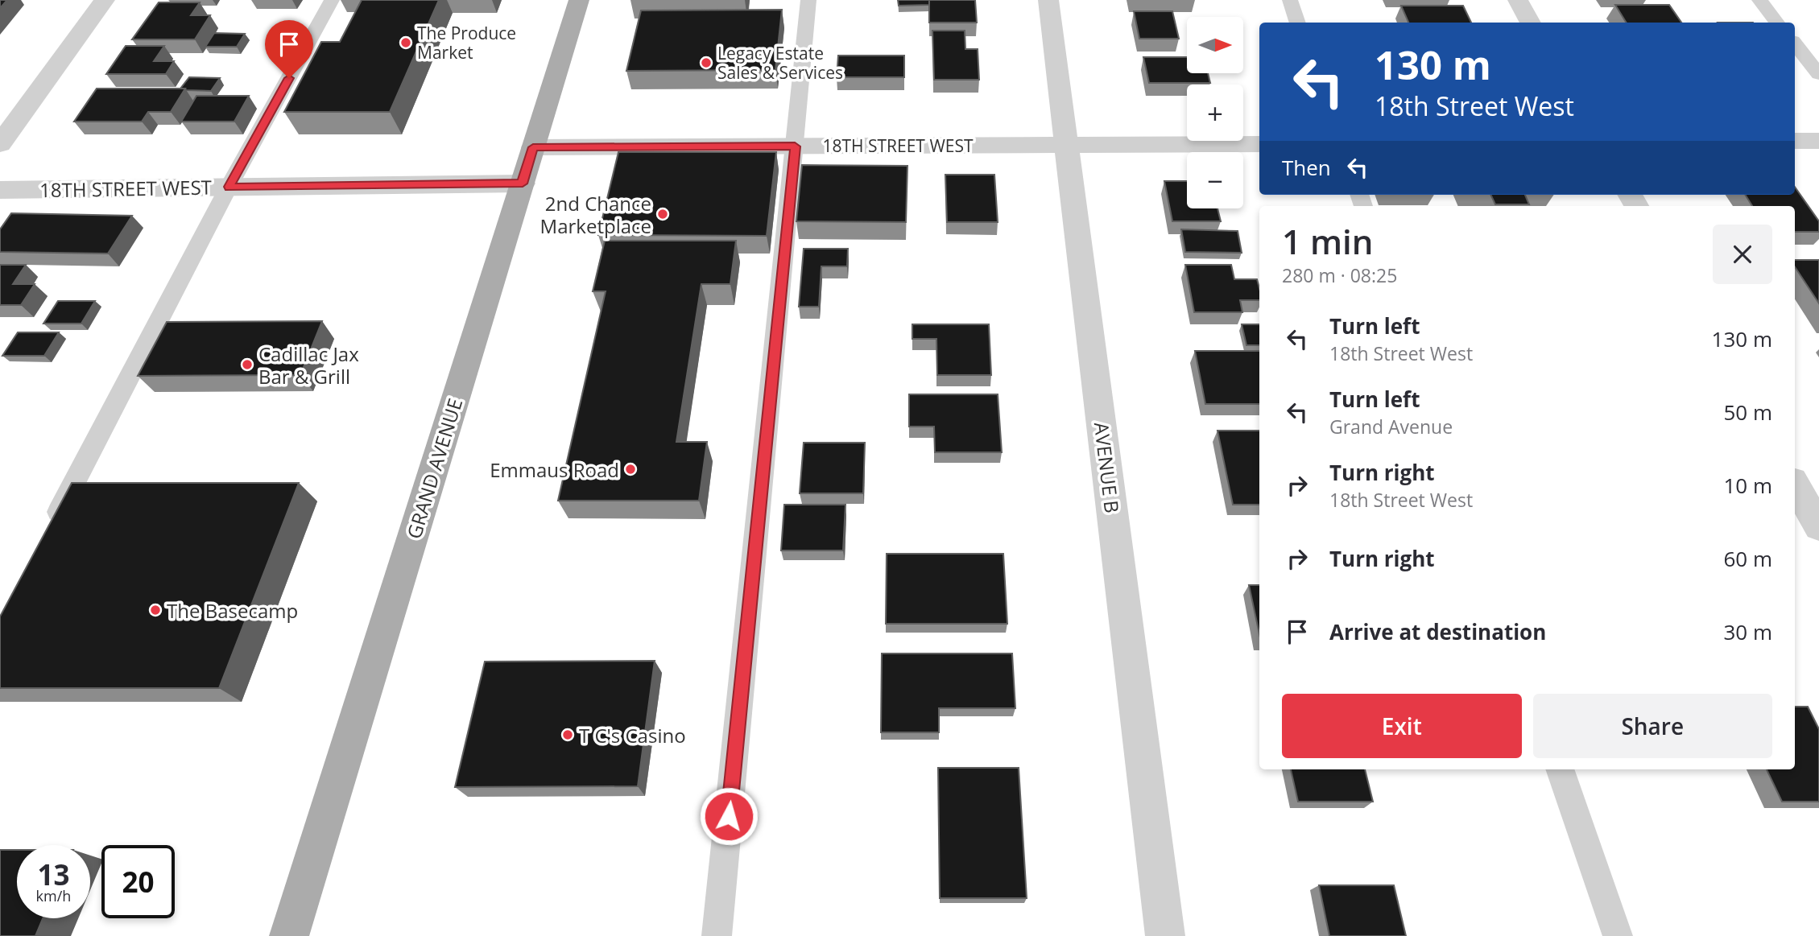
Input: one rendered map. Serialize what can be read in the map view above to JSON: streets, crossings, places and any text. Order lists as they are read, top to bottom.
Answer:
{
  "streets": {
    "main road": ["GRAND AVENUE"],
    "street": ["18TH STREET WEST", "AVENUE B"]
  },
  "crossings": [
    ["18TH STREET WEST", "AVENUE B"],
    ["18TH STREET WEST", "GRAND AVENUE"]
  ],
  "places": [
    "The Produce Market",
    "Legacy Estate Sales & Services",
    "2nd Chance Marketplace",
    "Cadillac Jax Bar & Grill",
    "Emmaus Road",
    "The Basecamp",
    "T C's Casino"
  ],
  "north": "right",
  "page": {
    "map_buttons": ["+", "−"],
    "turn": ["130 m", "18th Street West"],
    "then": "Then",
    "heading": ["1 min", "280 m · 08:25"],
    "list": [
      {
        "name": "Turn left",
        "note": "18th Street West",
        "value": "130 m"
      },
      {
        "name": "Turn left",
        "note": "Grand Avenue",
        "value": "50 m"
      },
      {
        "name": "Turn right",
        "note": "18th Street West",
        "value": "10 m"
      },
      {
        "name": "Turn right",
        "value": "60 m"
      },
      {
        "name": "Arrive at destination",
        "value": "30 m"
      }
    ],
    "buttons": ["Exit", "Share"],
    "speed": "13 km/h",
    "limit": "20"
  }
}
